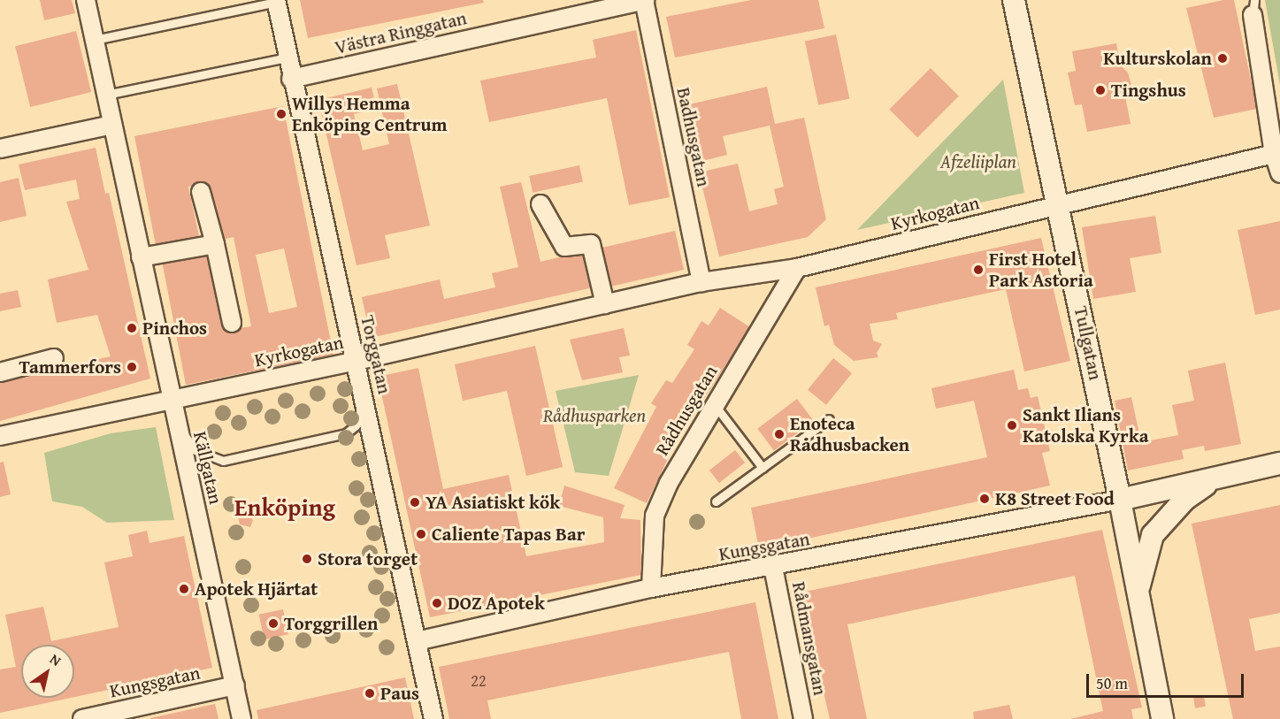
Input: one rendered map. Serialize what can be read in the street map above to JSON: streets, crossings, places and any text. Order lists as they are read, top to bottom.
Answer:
{
  "streets": {
    "street": [
      "Västra Ringgatan",
      "Badhusgatan",
      "Kyrkogatan",
      "Tullgatan",
      "Torggatan",
      "Rådhusgatan",
      "Källgatan",
      "Kungsgatan",
      "Rådmansgatan"
    ]
  },
  "crossings": [
    ["Västra Ringgatan", "Badhusgatan"],
    ["Västra Ringgatan", "Torggatan"],
    ["Badhusgatan", "Kyrkogatan"],
    ["Kyrkogatan", "Tullgatan"],
    ["Kyrkogatan", "Torggatan"],
    ["Kyrkogatan", "Rådhusgatan"],
    ["Kyrkogatan", "Källgatan"],
    ["Tullgatan", "Kungsgatan"],
    ["Torggatan", "Kungsgatan"],
    ["Rådhusgatan", "Kungsgatan"],
    ["Källgatan", "Kungsgatan"],
    ["Kungsgatan", "Rådmansgatan"]
  ],
  "districts": ["Enköping"],
  "parks": ["Afzeliiplan", "Rådhusparken"],
  "places": [
    "Kulturskolan",
    "Tingshus",
    "Willys Hemma Enköping Centrum",
    "First Hotel Park Astoria",
    "Pinchos",
    "Tammerfors",
    "Sankt Ilians Katolska Kyrka",
    "Enoteca Rådhusbacken",
    "K8 Street Food",
    "YA Asiatiskt kök",
    "Caliente Tapas Bar",
    "Stora torget",
    "Apotek Hjärtat",
    "DOZ Apotek",
    "Torggrillen",
    "Paus"
  ],
  "house_numbers": ["22"],
  "scale_bar": "50 m",
  "north": "top right"
}
